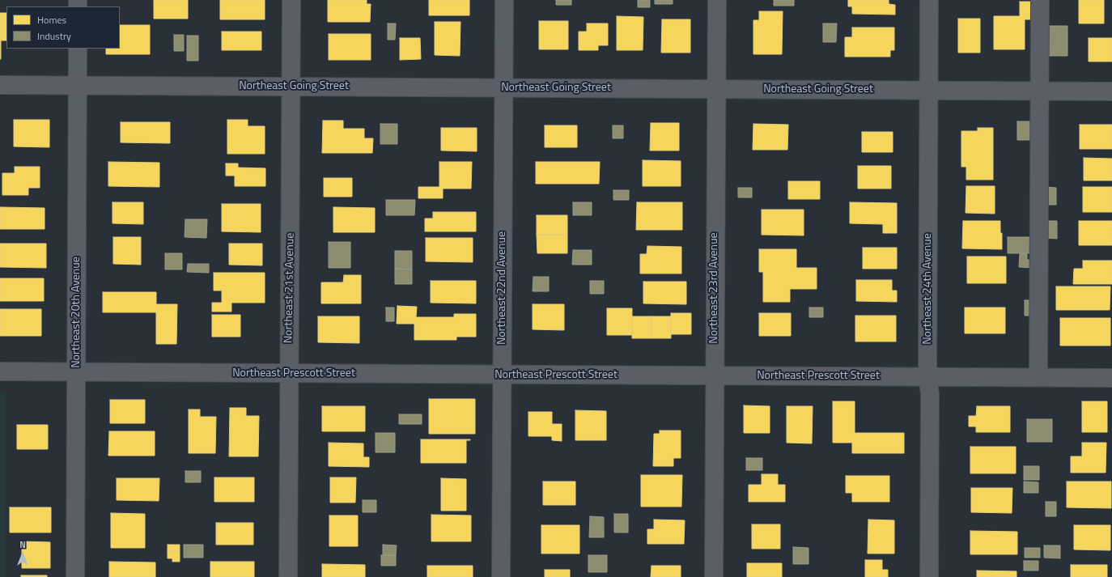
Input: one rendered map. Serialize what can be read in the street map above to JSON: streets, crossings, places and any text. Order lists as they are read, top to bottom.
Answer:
{
  "streets": {
    "street": [
      "Northeast Going Street",
      "Northeast 21st Avenue",
      "Northeast 22nd Avenue",
      "Northeast 23rd Avenue",
      "Northeast 24th Avenue",
      "Northeast 20th Avenue",
      "Northeast Prescott Street"
    ]
  },
  "crossings": [
    ["Northeast Going Street", "Northeast 21st Avenue"],
    ["Northeast Going Street", "Northeast 22nd Avenue"],
    ["Northeast Going Street", "Northeast 23rd Avenue"],
    ["Northeast Going Street", "Northeast 24th Avenue"],
    ["Northeast Going Street", "Northeast 20th Avenue"],
    ["Northeast 21st Avenue", "Northeast Prescott Street"],
    ["Northeast 22nd Avenue", "Northeast Prescott Street"],
    ["Northeast 23rd Avenue", "Northeast Prescott Street"],
    ["Northeast 24th Avenue", "Northeast Prescott Street"],
    ["Northeast 20th Avenue", "Northeast Prescott Street"]
  ],
  "legend": ["Homes", "Industry"],
  "north": "top"
}
